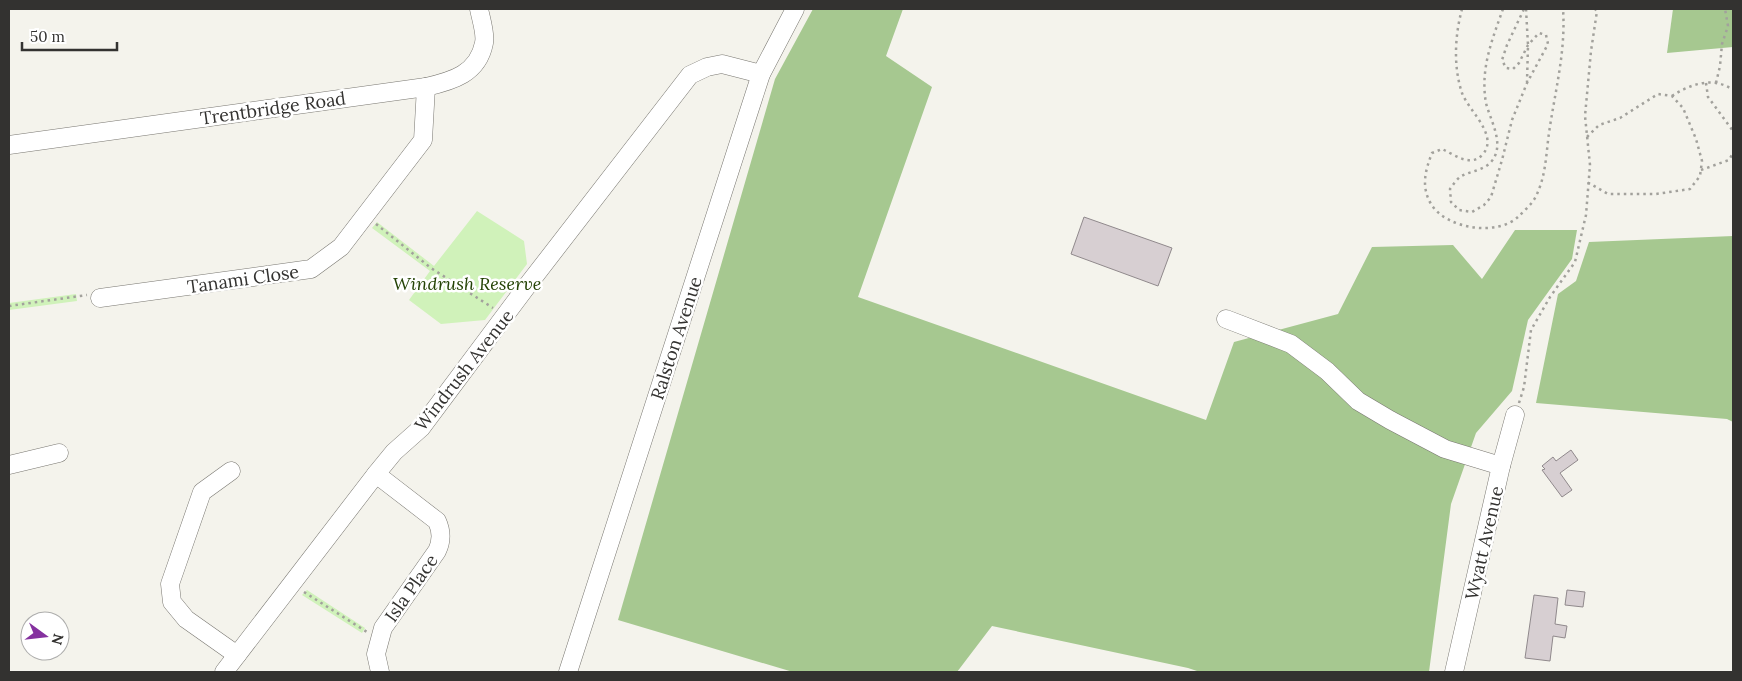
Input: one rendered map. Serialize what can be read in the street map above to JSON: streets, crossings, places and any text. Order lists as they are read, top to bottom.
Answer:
{
  "streets": {
    "street": [
      "Trentbridge Road",
      "Tanami Close",
      "Ralston Avenue",
      "Windrush Avenue",
      "Wyatt Avenue",
      "Isla Place"
    ]
  },
  "crossings": [
    ["Trentbridge Road", "Tanami Close"],
    ["Ralston Avenue", "Windrush Avenue"],
    ["Windrush Avenue", "Isla Place"]
  ],
  "parks": ["Windrush Reserve"],
  "scale_bar": "50 m",
  "north": "right"
}
